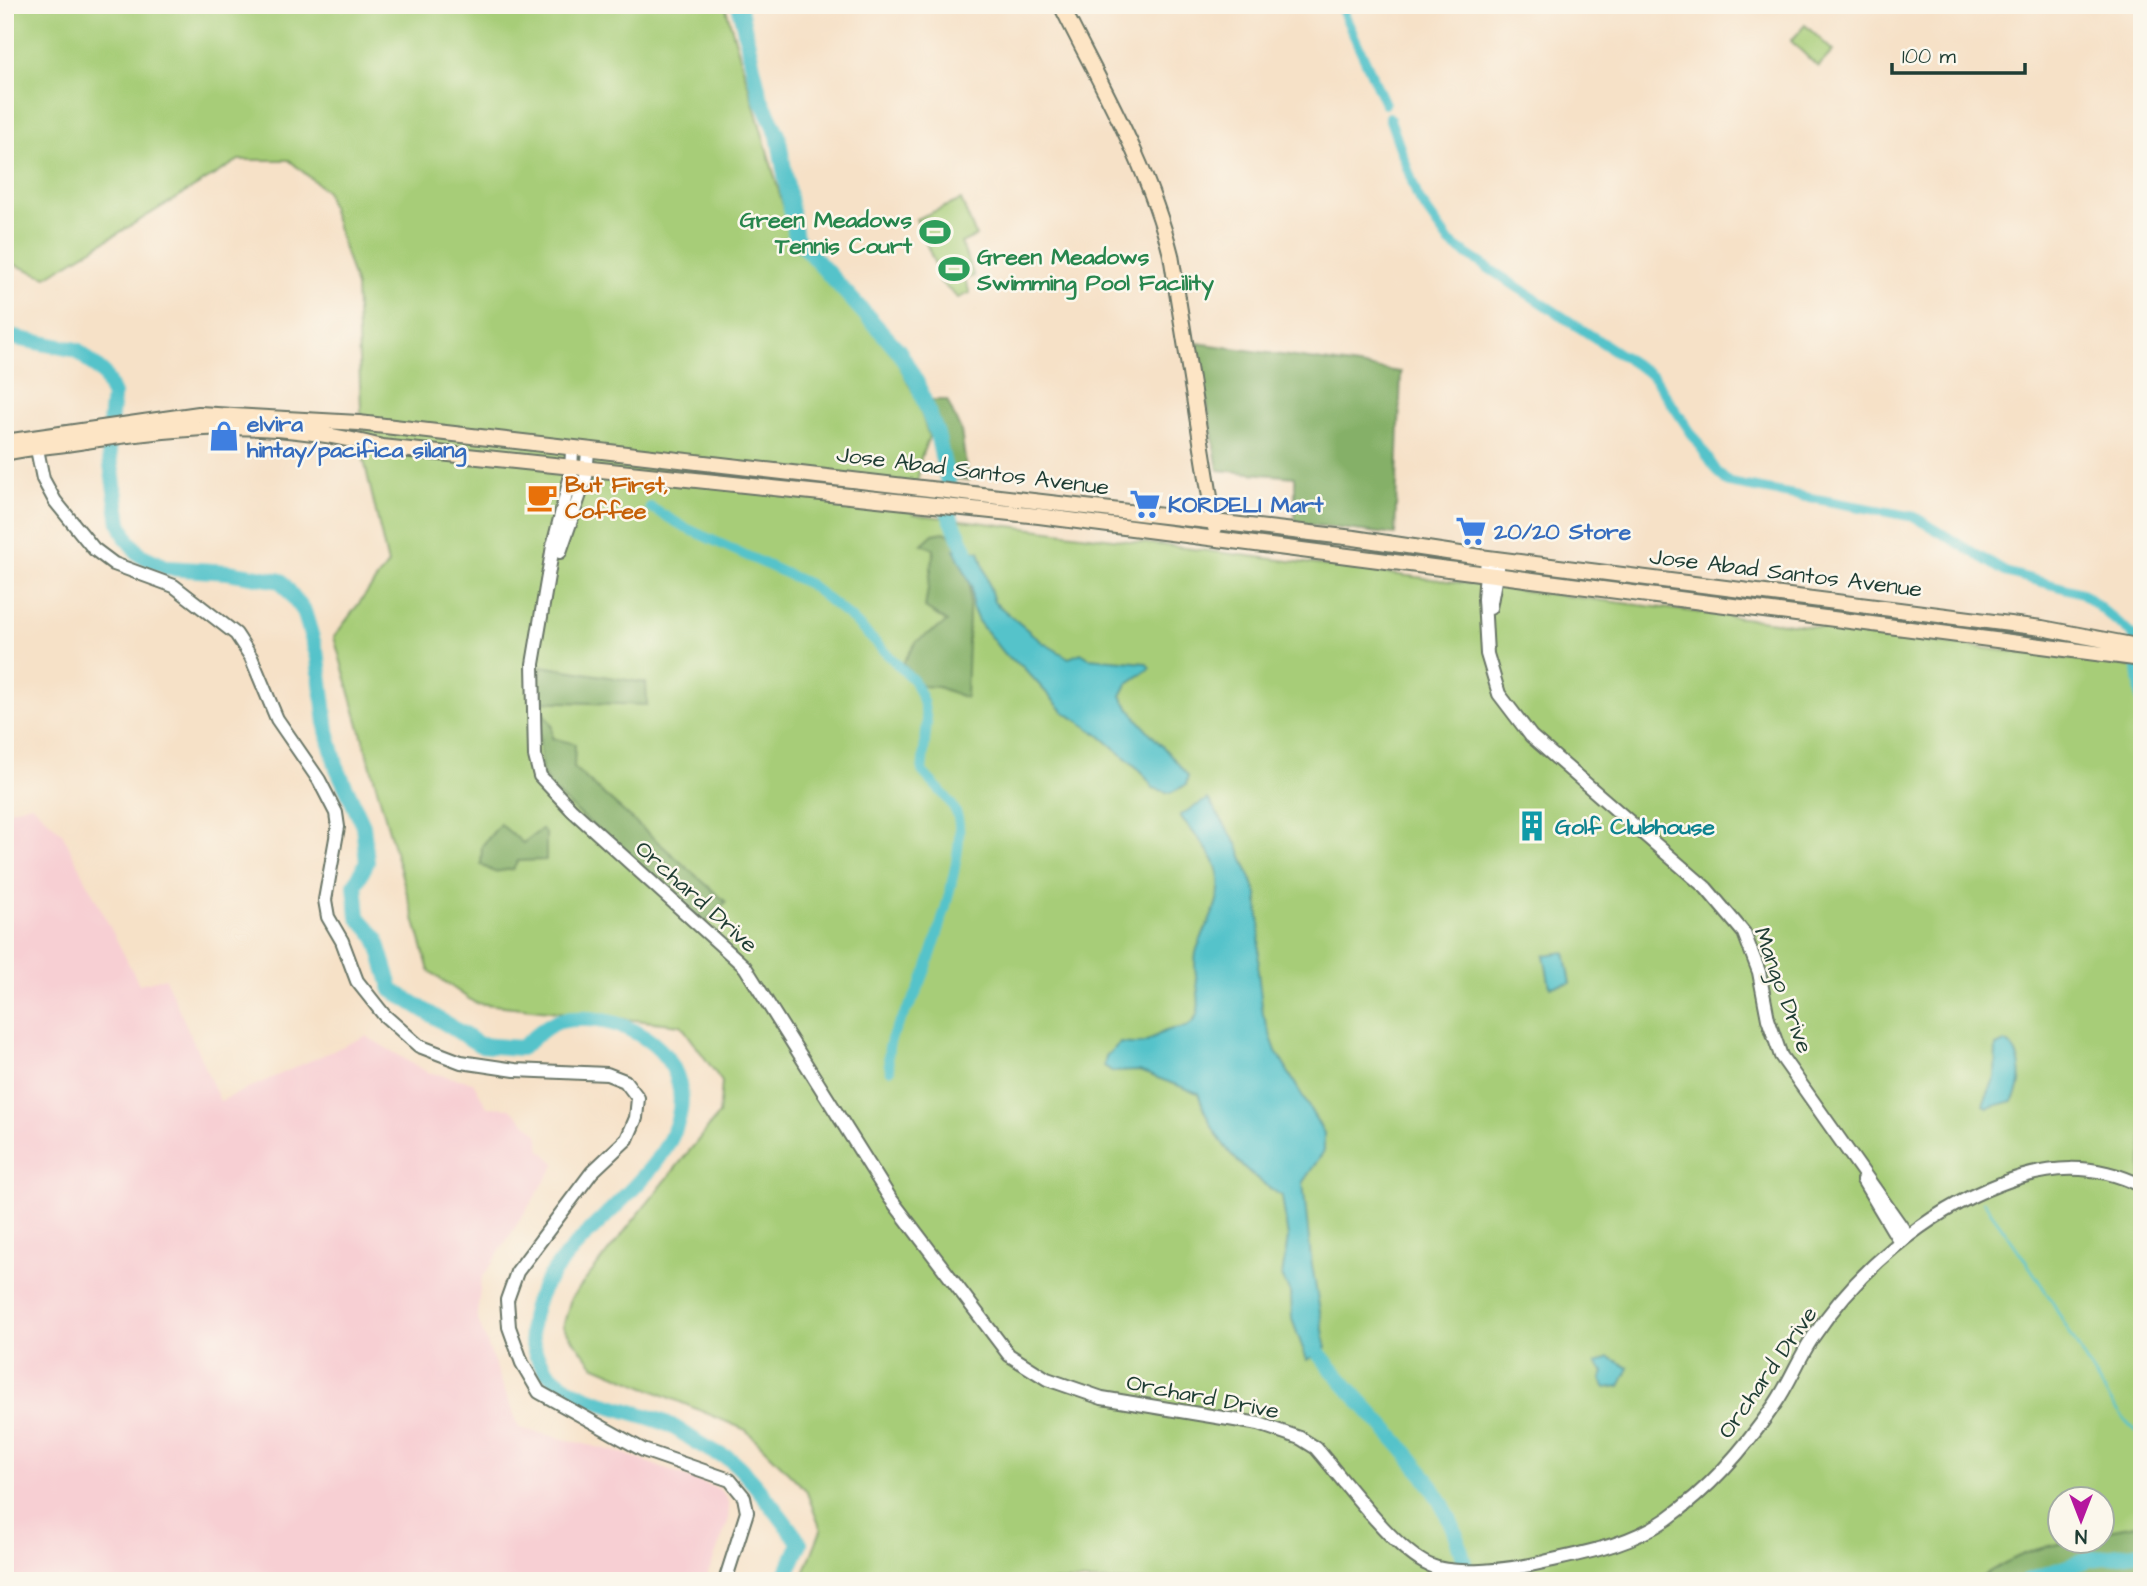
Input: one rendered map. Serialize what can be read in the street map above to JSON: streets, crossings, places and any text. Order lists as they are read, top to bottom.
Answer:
{
  "streets": {
    "main road": ["Jose Abad Santos Avenue"],
    "street": ["Orchard Drive", "Mango Drive"]
  },
  "crossings": [
    ["Jose Abad Santos Avenue", "Orchard Drive"],
    ["Jose Abad Santos Avenue", "Mango Drive"],
    ["Orchard Drive", "Mango Drive"]
  ],
  "places": {
    "sports": ["Green Meadows Tennis Court", "Green Meadows Swimming Pool Facility"],
    "shop": ["elvira hintay/pacifica silang"],
    "cafe": ["But First, Coffee"],
    "supermarket": ["KORDELI Mart", "20/20 Store"],
    "building": ["Golf Clubhouse"]
  },
  "scale_bar": "100 m",
  "north": "bottom"
}
